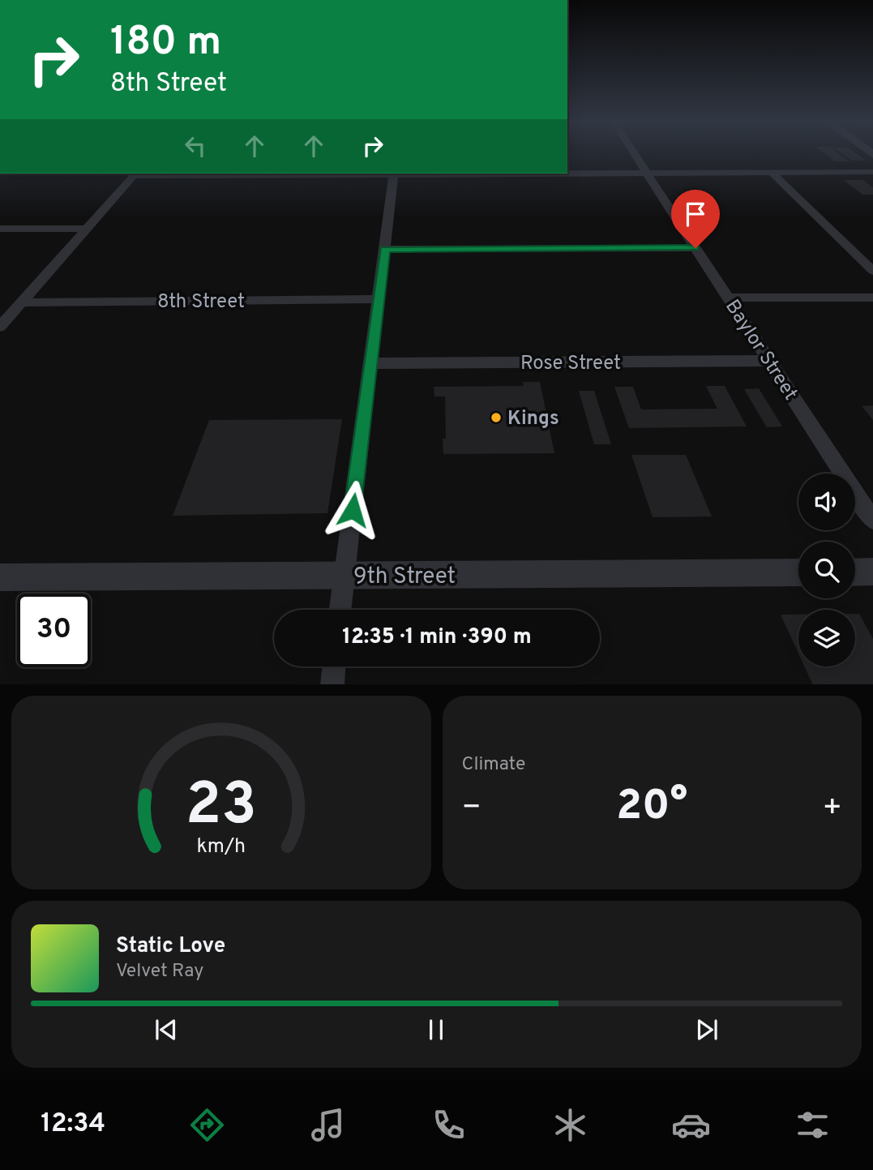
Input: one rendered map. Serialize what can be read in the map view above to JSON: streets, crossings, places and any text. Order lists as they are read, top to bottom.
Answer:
{
  "streets": {
    "street": [
      "8th Street",
      "Baylor Street",
      "Rose Street",
      "9th Street"
    ]
  },
  "crossings": [
    ["Baylor Street", "Rose Street"]
  ],
  "places": ["Kings"],
  "page": {
    "turn": ["180 m", "8th Street"],
    "limit": "30",
    "trip": "12:35 · 1 min · 390 m",
    "tile": "Climate",
    "heat": ["−", "20°", "+"],
    "song": ["Static Love", "Velvet Ray"],
    "tabs": "12:34",
    "gauge": ["23", "km/h"]
  }
}
